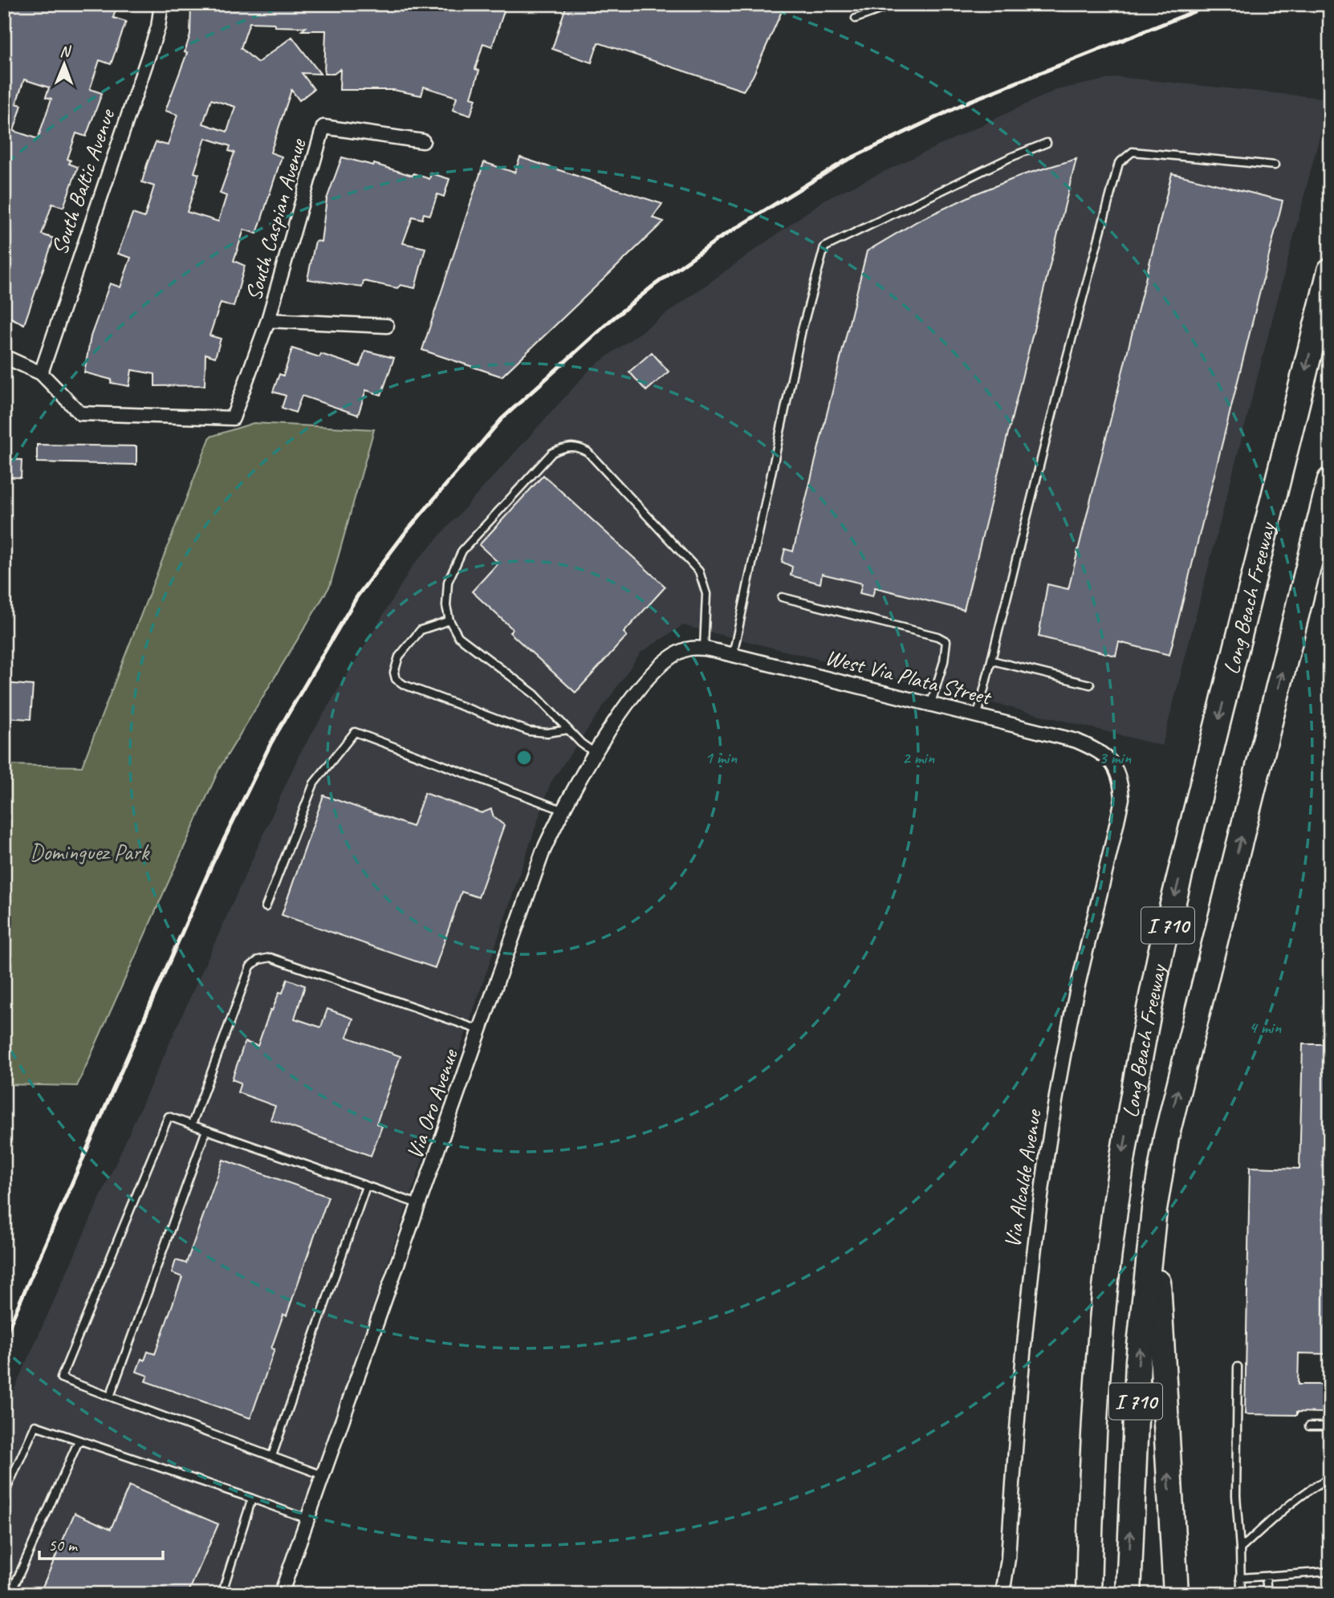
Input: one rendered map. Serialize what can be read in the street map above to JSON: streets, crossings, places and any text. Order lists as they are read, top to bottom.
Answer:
{
  "streets": {
    "highway": ["Long Beach Freeway", "I 710"],
    "street": [
      "South Baltic Avenue",
      "South Caspian Avenue",
      "West Via Plata Street",
      "Via Oro Avenue",
      "Via Alcalde Avenue"
    ]
  },
  "crossings": [
    ["South Baltic Avenue", "South Caspian Avenue"],
    ["West Via Plata Street", "Via Oro Avenue"],
    ["West Via Plata Street", "Via Alcalde Avenue"]
  ],
  "parks": ["Dominguez Park"],
  "scale_bar": "50 m",
  "north": "top",
  "rings": [
    "1 min",
    "2 min",
    "3 min",
    "4 min"
  ]
}
